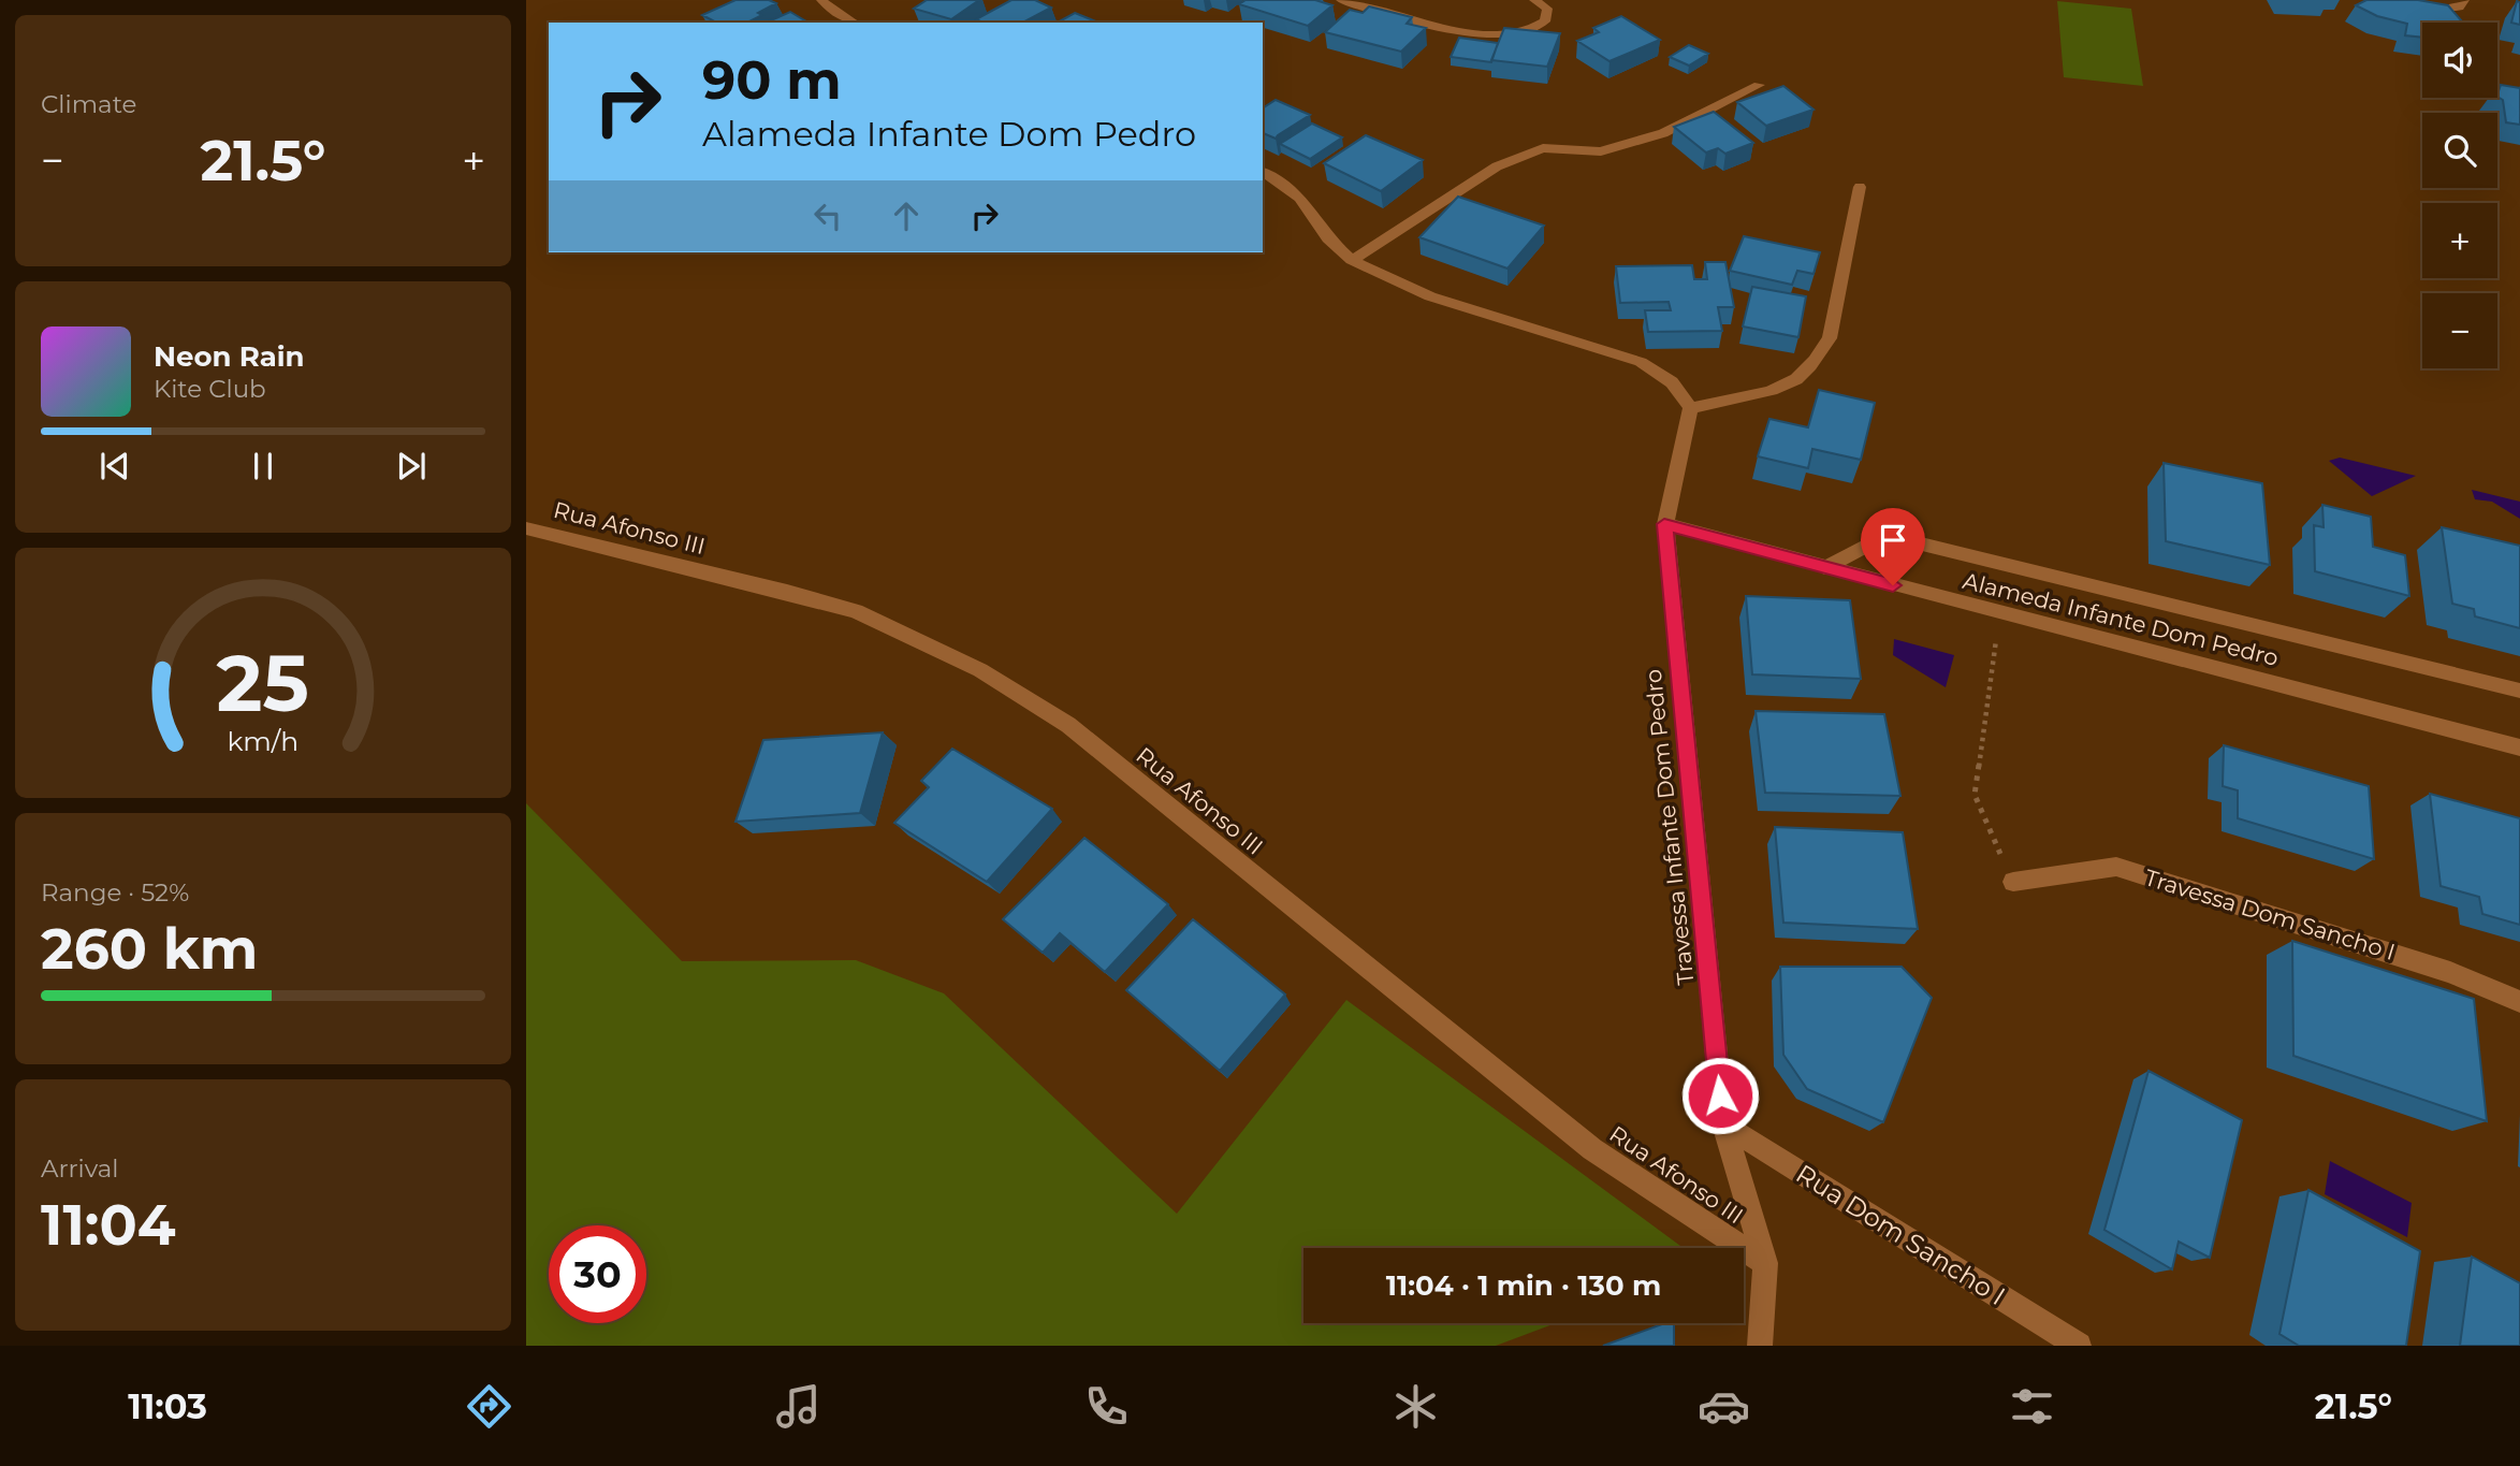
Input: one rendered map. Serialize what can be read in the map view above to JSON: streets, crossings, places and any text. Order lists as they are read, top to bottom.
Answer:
{
  "streets": {
    "street": [
      "Rua Afonso III",
      "Alameda Infante Dom Pedro",
      "Travessa Infante Dom Pedro",
      "Travessa Dom Sancho I",
      "Rua Dom Sancho I"
    ]
  },
  "crossings": [
    ["Rua Afonso III", "Travessa Infante Dom Pedro"],
    ["Alameda Infante Dom Pedro", "Travessa Infante Dom Pedro"],
    ["Travessa Infante Dom Pedro", "Rua Dom Sancho I"]
  ],
  "page": {
    "tile": [
      "Climate",
      ["Range · 52%", "260 km"],
      ["Arrival", "11:04"]
    ],
    "map_buttons": ["+", "−"],
    "turn": ["90 m", "Alameda Infante Dom Pedro"],
    "heat": ["−", "21.5°", "+"],
    "song": ["Neon Rain", "Kite Club"],
    "limit": "30",
    "trip": "11:04 · 1 min · 130 m",
    "tabs": ["11:03", "21.5°"],
    "gauge": ["25", "km/h"]
  }
}
